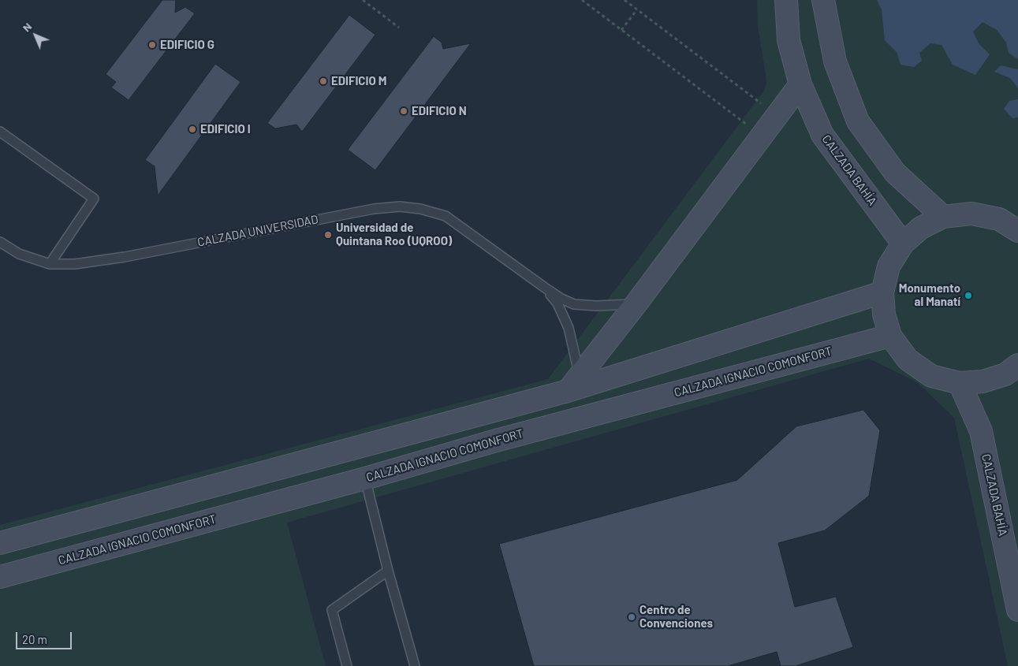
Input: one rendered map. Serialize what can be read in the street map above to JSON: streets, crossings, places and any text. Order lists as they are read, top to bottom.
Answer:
{
  "streets": {
    "main road": ["CALZADA BAHÍA", "CALZADA IGNACIO COMONFORT"],
    "lane": ["CALZADA UNIVERSIDAD"]
  },
  "places": [
    "EDIFICIO G",
    "EDIFICIO M",
    "EDIFICIO N",
    "EDIFICIO I",
    "Universidad de Quintana Roo (UQROO)",
    "Monumento al Manatí",
    "Centro de Convenciones"
  ],
  "scale_bar": "20 m",
  "north": "top left"
}
